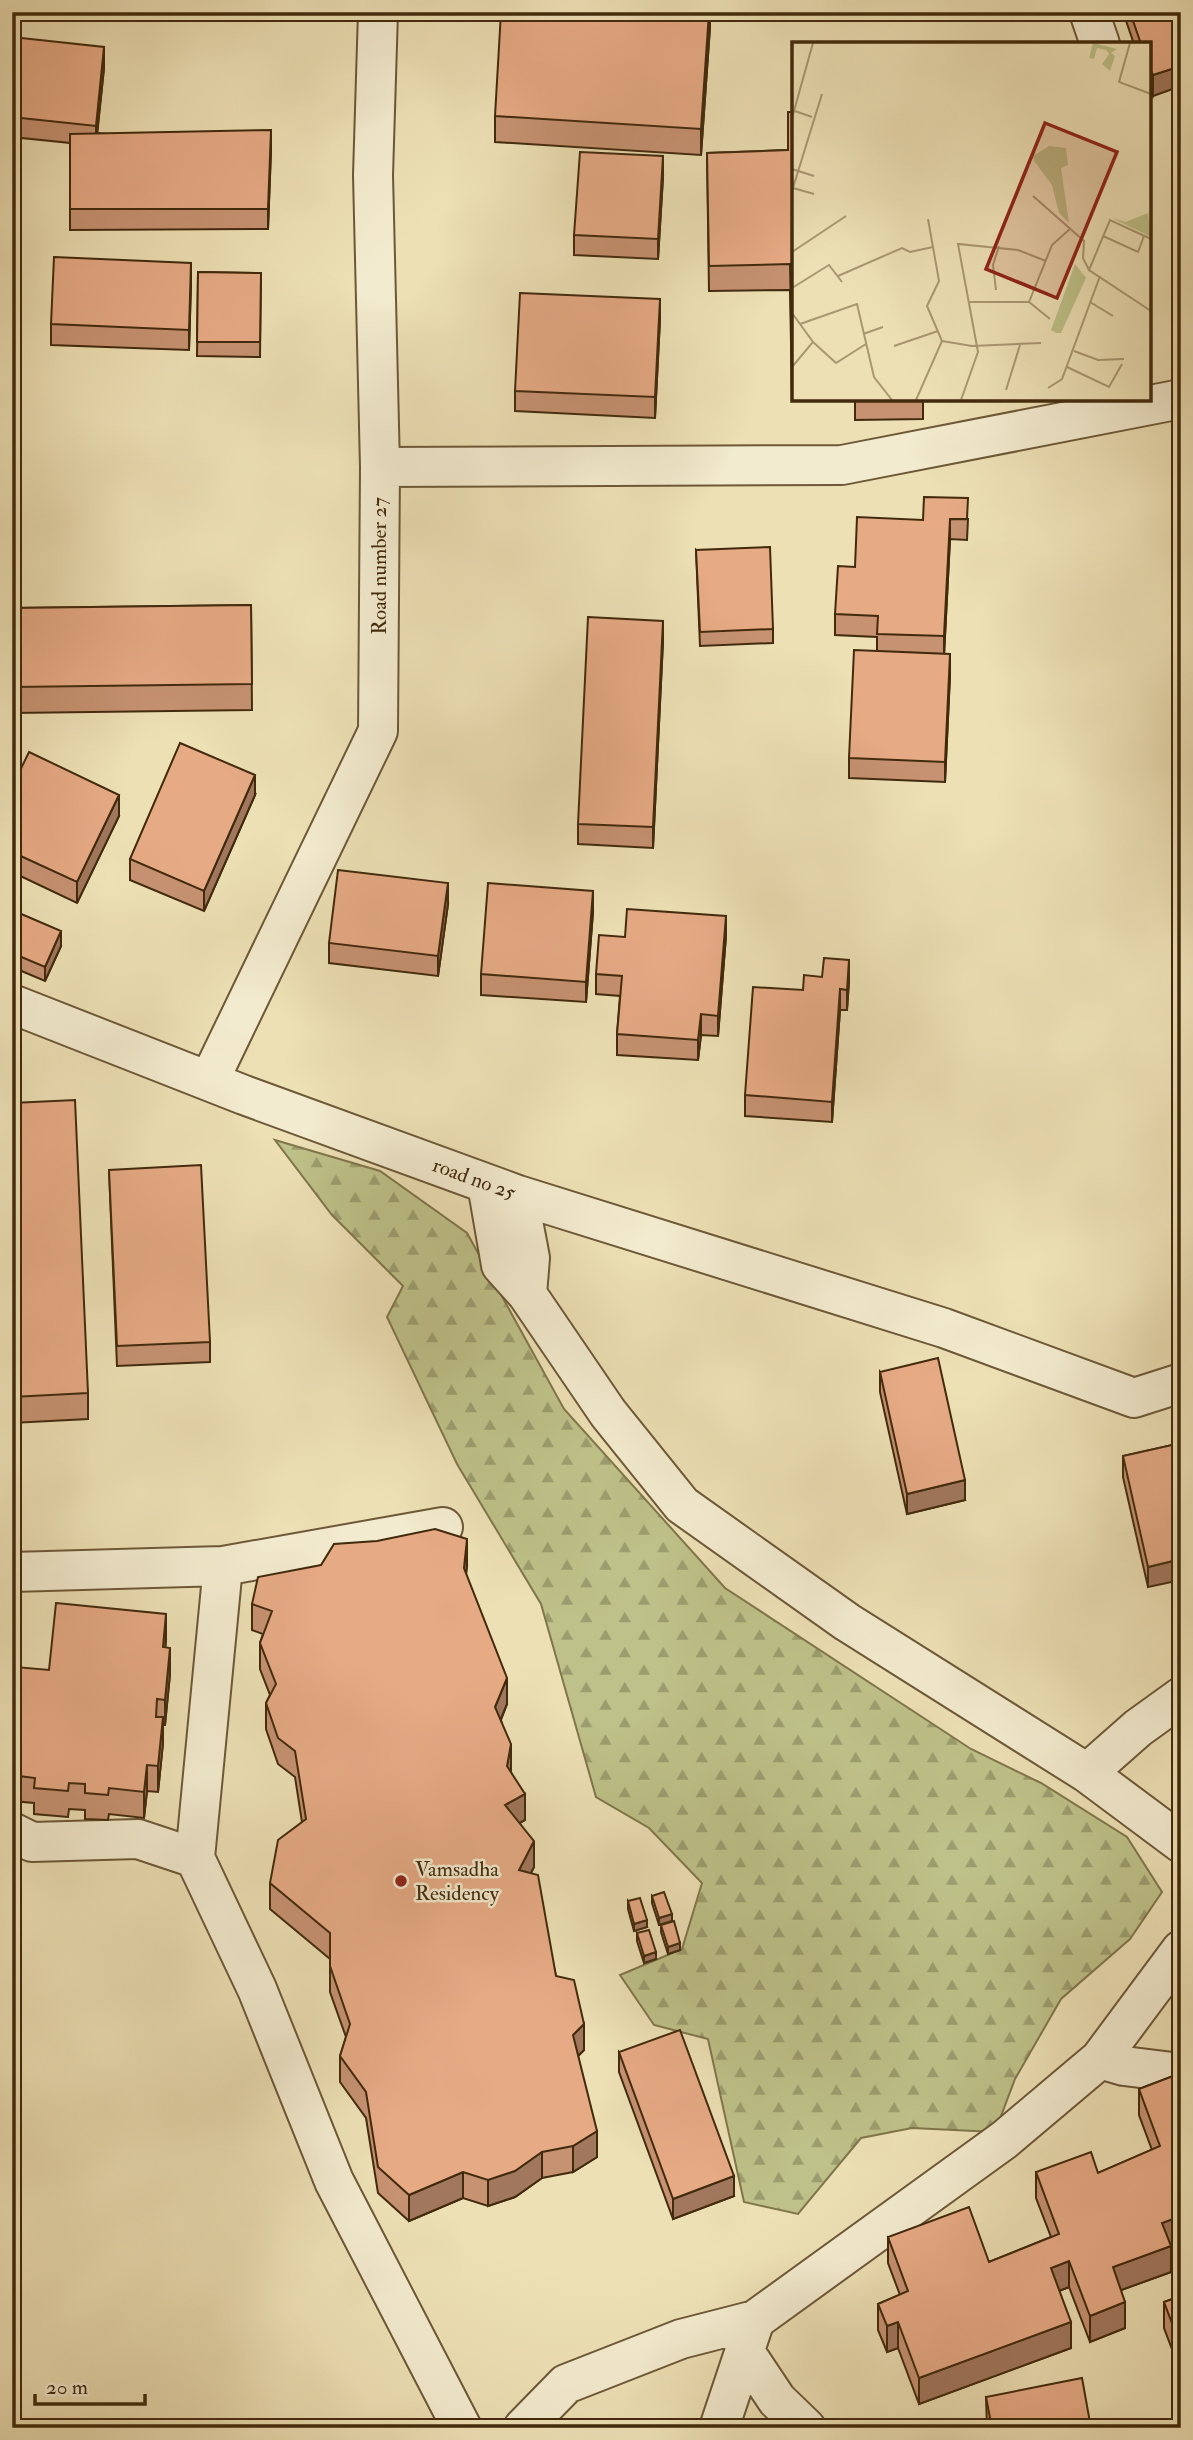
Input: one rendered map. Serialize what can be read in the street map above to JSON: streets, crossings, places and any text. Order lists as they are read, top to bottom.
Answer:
{
  "streets": {
    "street": ["Road number 27", "road no 25"]
  },
  "crossings": [
    ["Road number 27", "road no 25"]
  ],
  "places": ["Vamsadha Residency"],
  "scale_bar": "20 m"
}
